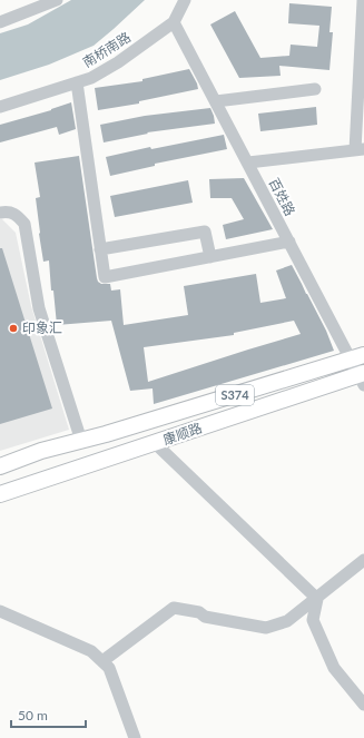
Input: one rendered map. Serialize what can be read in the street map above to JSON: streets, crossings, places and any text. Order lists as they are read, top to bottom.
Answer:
{
  "streets": {
    "main road": ["S374", "康顺路"],
    "street": ["南桥南路", "百姓路"]
  },
  "crossings": [
    ["南桥南路", "百姓路"],
    ["百姓路", "康顺路"]
  ],
  "places": ["印象汇"],
  "scale_bar": "50 m"
}
